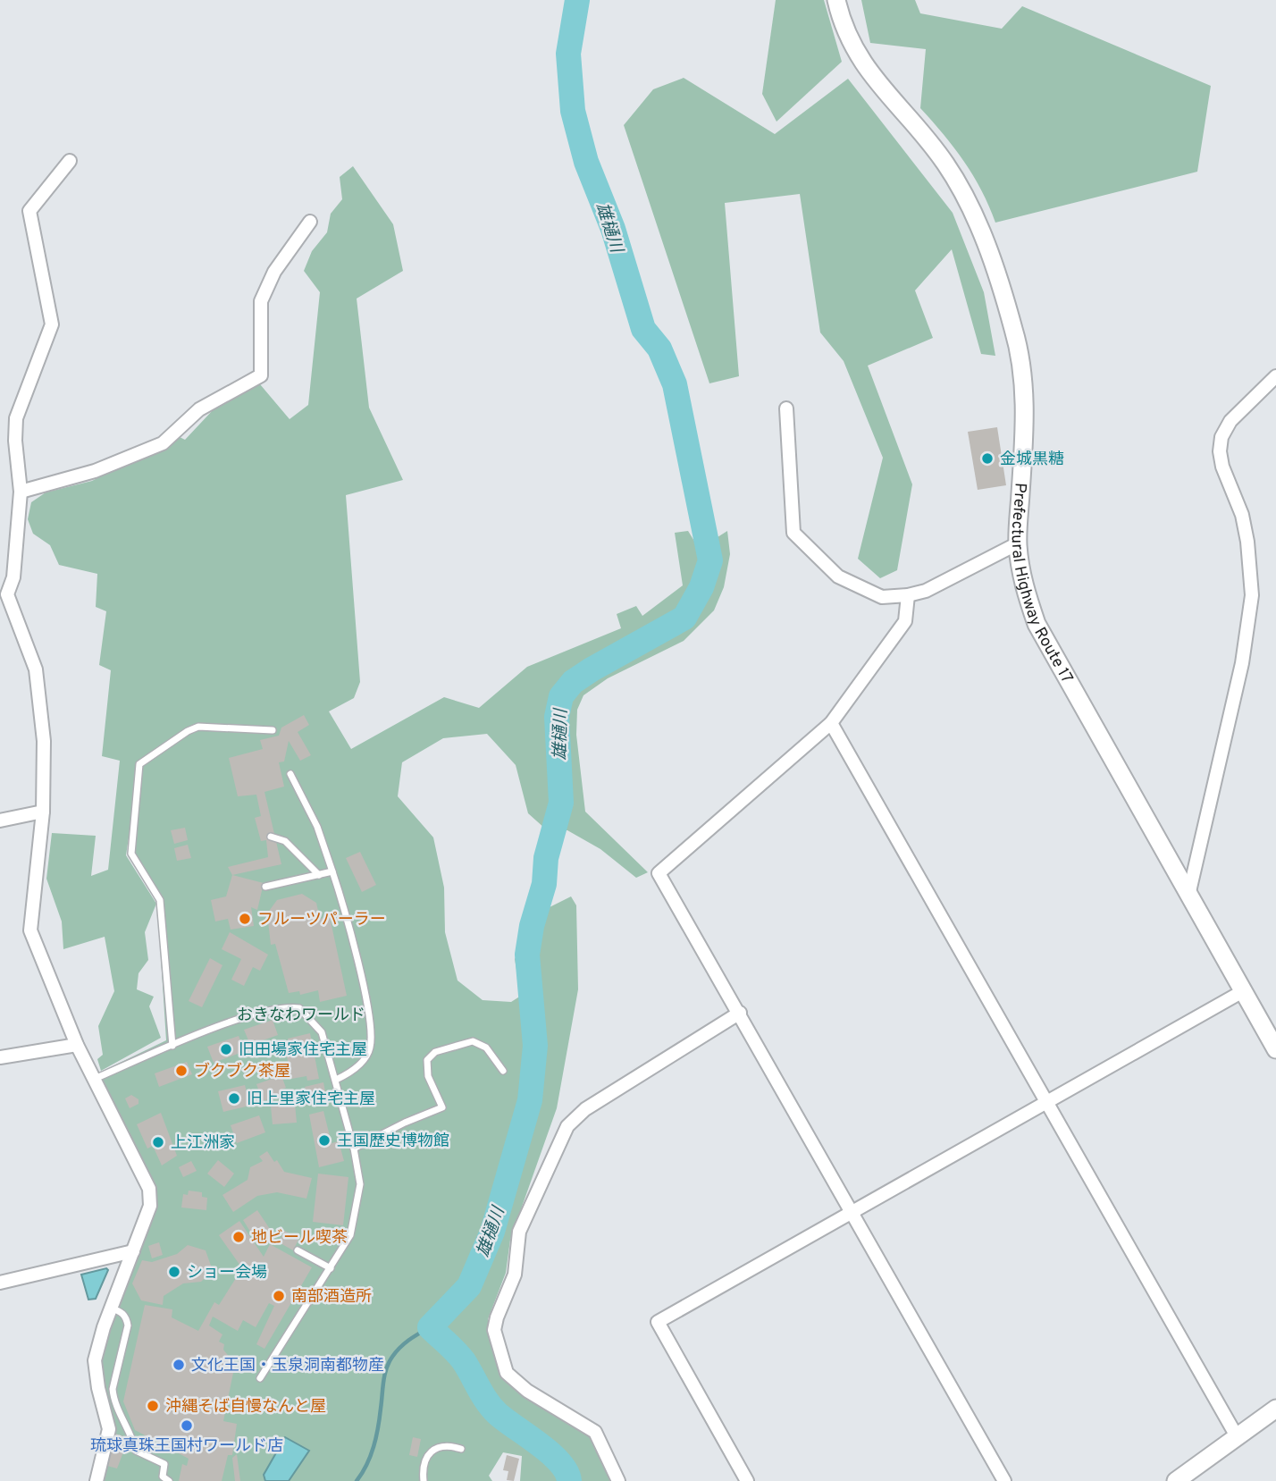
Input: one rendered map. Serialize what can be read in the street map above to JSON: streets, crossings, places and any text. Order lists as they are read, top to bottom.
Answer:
{
  "streets": {
    "main road": ["Prefectural Highway Route 17"]
  },
  "water": ["雄樋川"],
  "parks": ["おきなわワールド"],
  "places": [
    "金城黒糖",
    "フルーツパーラー",
    "旧田場家住宅主屋",
    "ブクブク茶屋",
    "旧上里家住宅主屋",
    "王国歴史博物館",
    "上江洲家",
    "地ビール喫茶",
    "ショー会場",
    "南部酒造所",
    "文化王国・玉泉洞南都物産",
    "沖縄そば自慢なんと屋",
    "琉球真珠王国村ワールド店"
  ]
}
